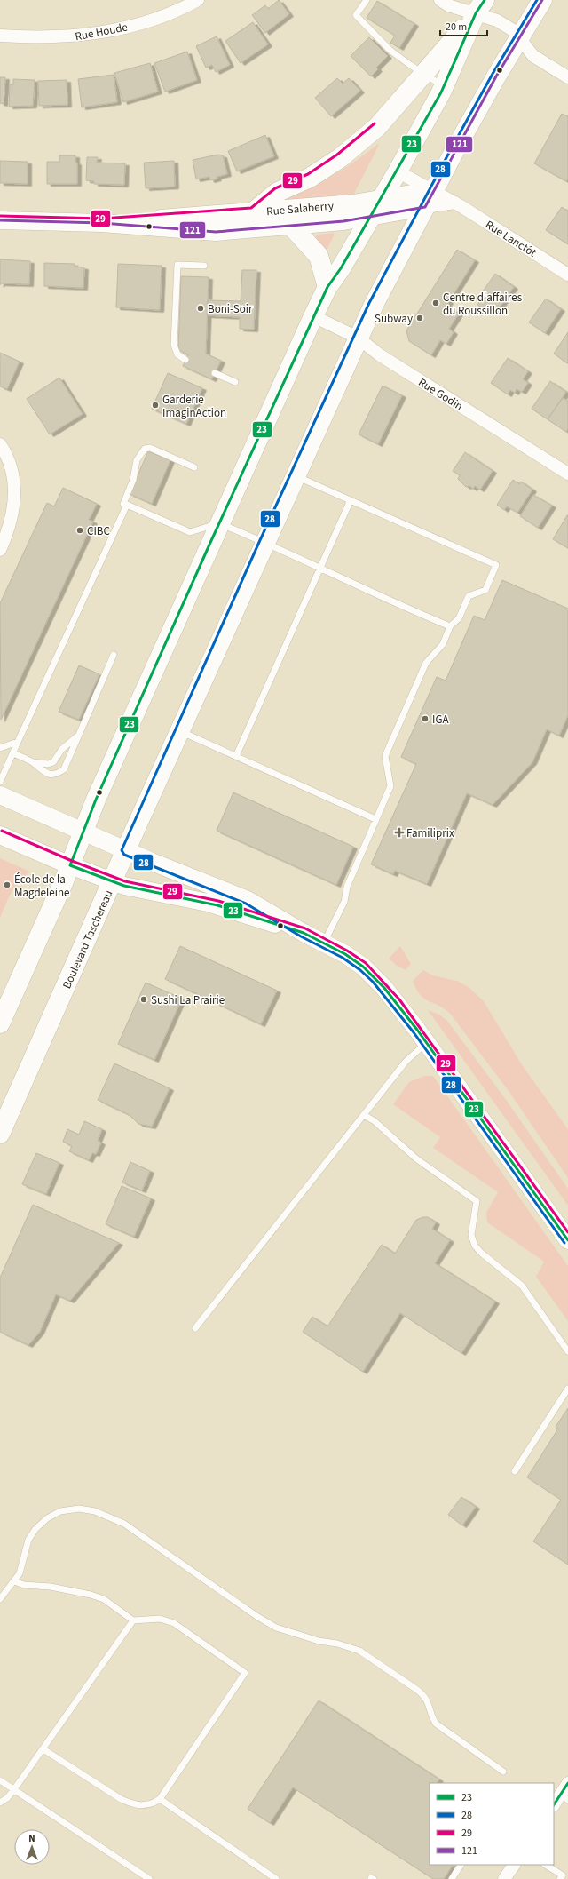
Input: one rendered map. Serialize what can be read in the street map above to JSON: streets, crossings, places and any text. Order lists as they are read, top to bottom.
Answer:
{
  "streets": {
    "main road": ["Boulevard Taschereau"],
    "street": [
      "Rue Houde",
      "Rue Salaberry",
      "Rue Lanctôt",
      "Rue Godin"
    ]
  },
  "crossings": [
    ["Rue Salaberry", "Rue Lanctôt"],
    ["Rue Salaberry", "Boulevard Taschereau"],
    ["Rue Lanctôt", "Boulevard Taschereau"],
    ["Rue Godin", "Boulevard Taschereau"]
  ],
  "places": {
    "other": [
      "Centre d'affaires du Roussillon",
      "Boni-Soir",
      "Subway",
      "Garderie ImaginAction",
      "CIBC",
      "IGA",
      "École de la Magdeleine",
      "Sushi La Prairie"
    ],
    "health": ["Familiprix"]
  },
  "lines": [
    "transit line 23",
    "transit line 28",
    "transit line 121",
    "transit line 29"
  ],
  "legend": [
    "23",
    "28",
    "29",
    "121"
  ],
  "scale_bar": "20 m",
  "north": "top"
}
